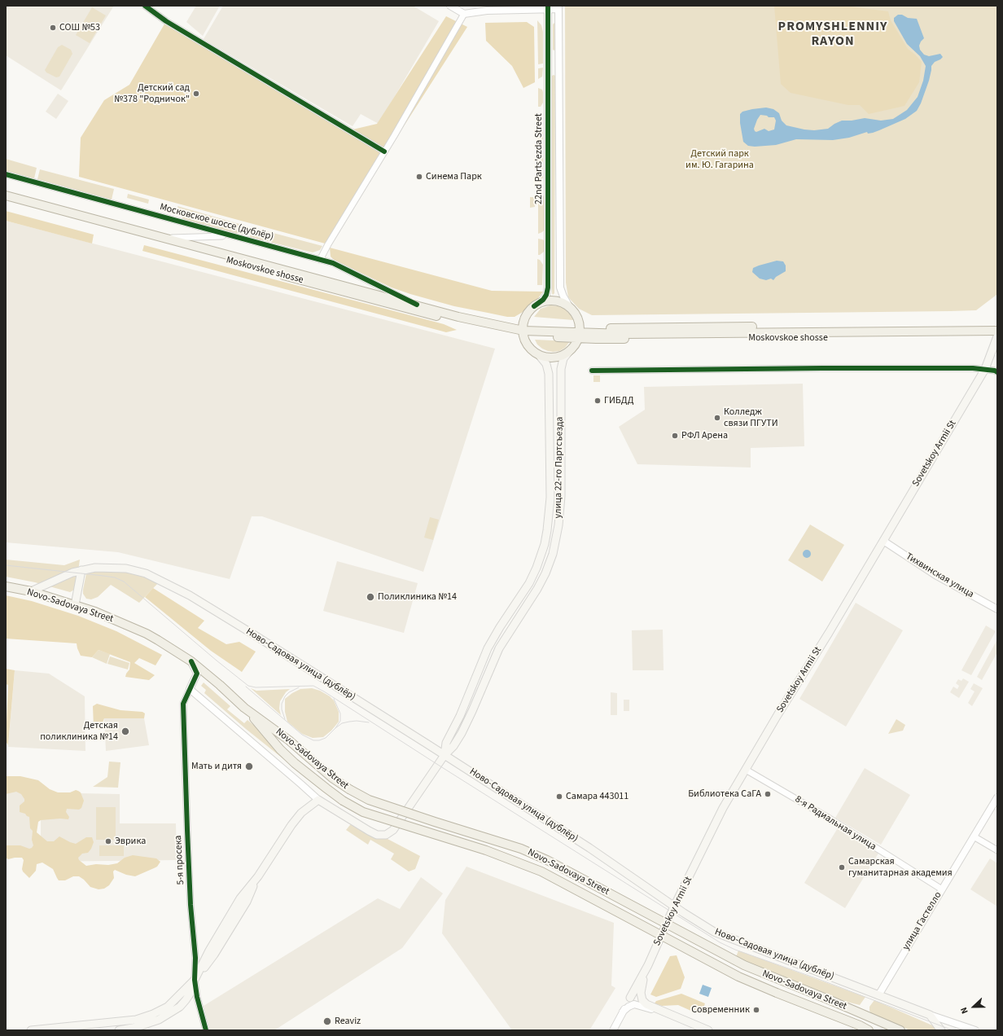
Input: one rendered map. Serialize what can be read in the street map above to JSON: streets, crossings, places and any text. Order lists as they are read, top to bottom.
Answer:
{
  "streets": {
    "main road": [
      "Moskovskoe shosse",
      "Sovetskoy Armii St",
      "улица 22-го Партсъезда",
      "Novo-Sadovaya Street",
      "Ново-Садовая улица (дублёр)"
    ],
    "street": [
      "22nd Parts'ezda Street",
      "Московское шоссе (дублёр)",
      "Тихвинская улица",
      "8-я Радиальная улица",
      "5-я просека",
      "улица Гастелло"
    ]
  },
  "crossings": [
    ["Московское шоссе (дублёр)", "Moskovskoe shosse"],
    ["Moskovskoe shosse", "Sovetskoy Armii St"],
    ["Sovetskoy Armii St", "Тихвинская улица"],
    ["Sovetskoy Armii St", "Ново-Садовая улица (дублёр)"],
    ["Sovetskoy Armii St", "8-я Радиальная улица"],
    ["улица 22-го Партсъезда", "Ново-Садовая улица (дублёр)"],
    ["Novo-Sadovaya Street", "Ново-Садовая улица (дублёр)"],
    ["Ново-Садовая улица (дублёр)", "улица Гастелло"],
    ["8-я Радиальная улица", "улица Гастелло"]
  ],
  "districts": ["PROMYSHLENNIY RAYON"],
  "parks": ["Детский парк им. Ю. Гагарина"],
  "places": [
    "СОШ №53",
    "Детский сад №378 \"Родничок\"",
    "Синема Парк",
    "ГИБДД",
    "Колледж связи ПГУТИ",
    "РФЛ Арена",
    "Поликлиника №14",
    "Детская поликлиника №14",
    "Мать и дитя",
    "Библиотека СаГА",
    "Самара 443011",
    "Эврика",
    "Самарская гуманитарная академия",
    "Современник",
    "Reaviz"
  ],
  "north": "left"
}
